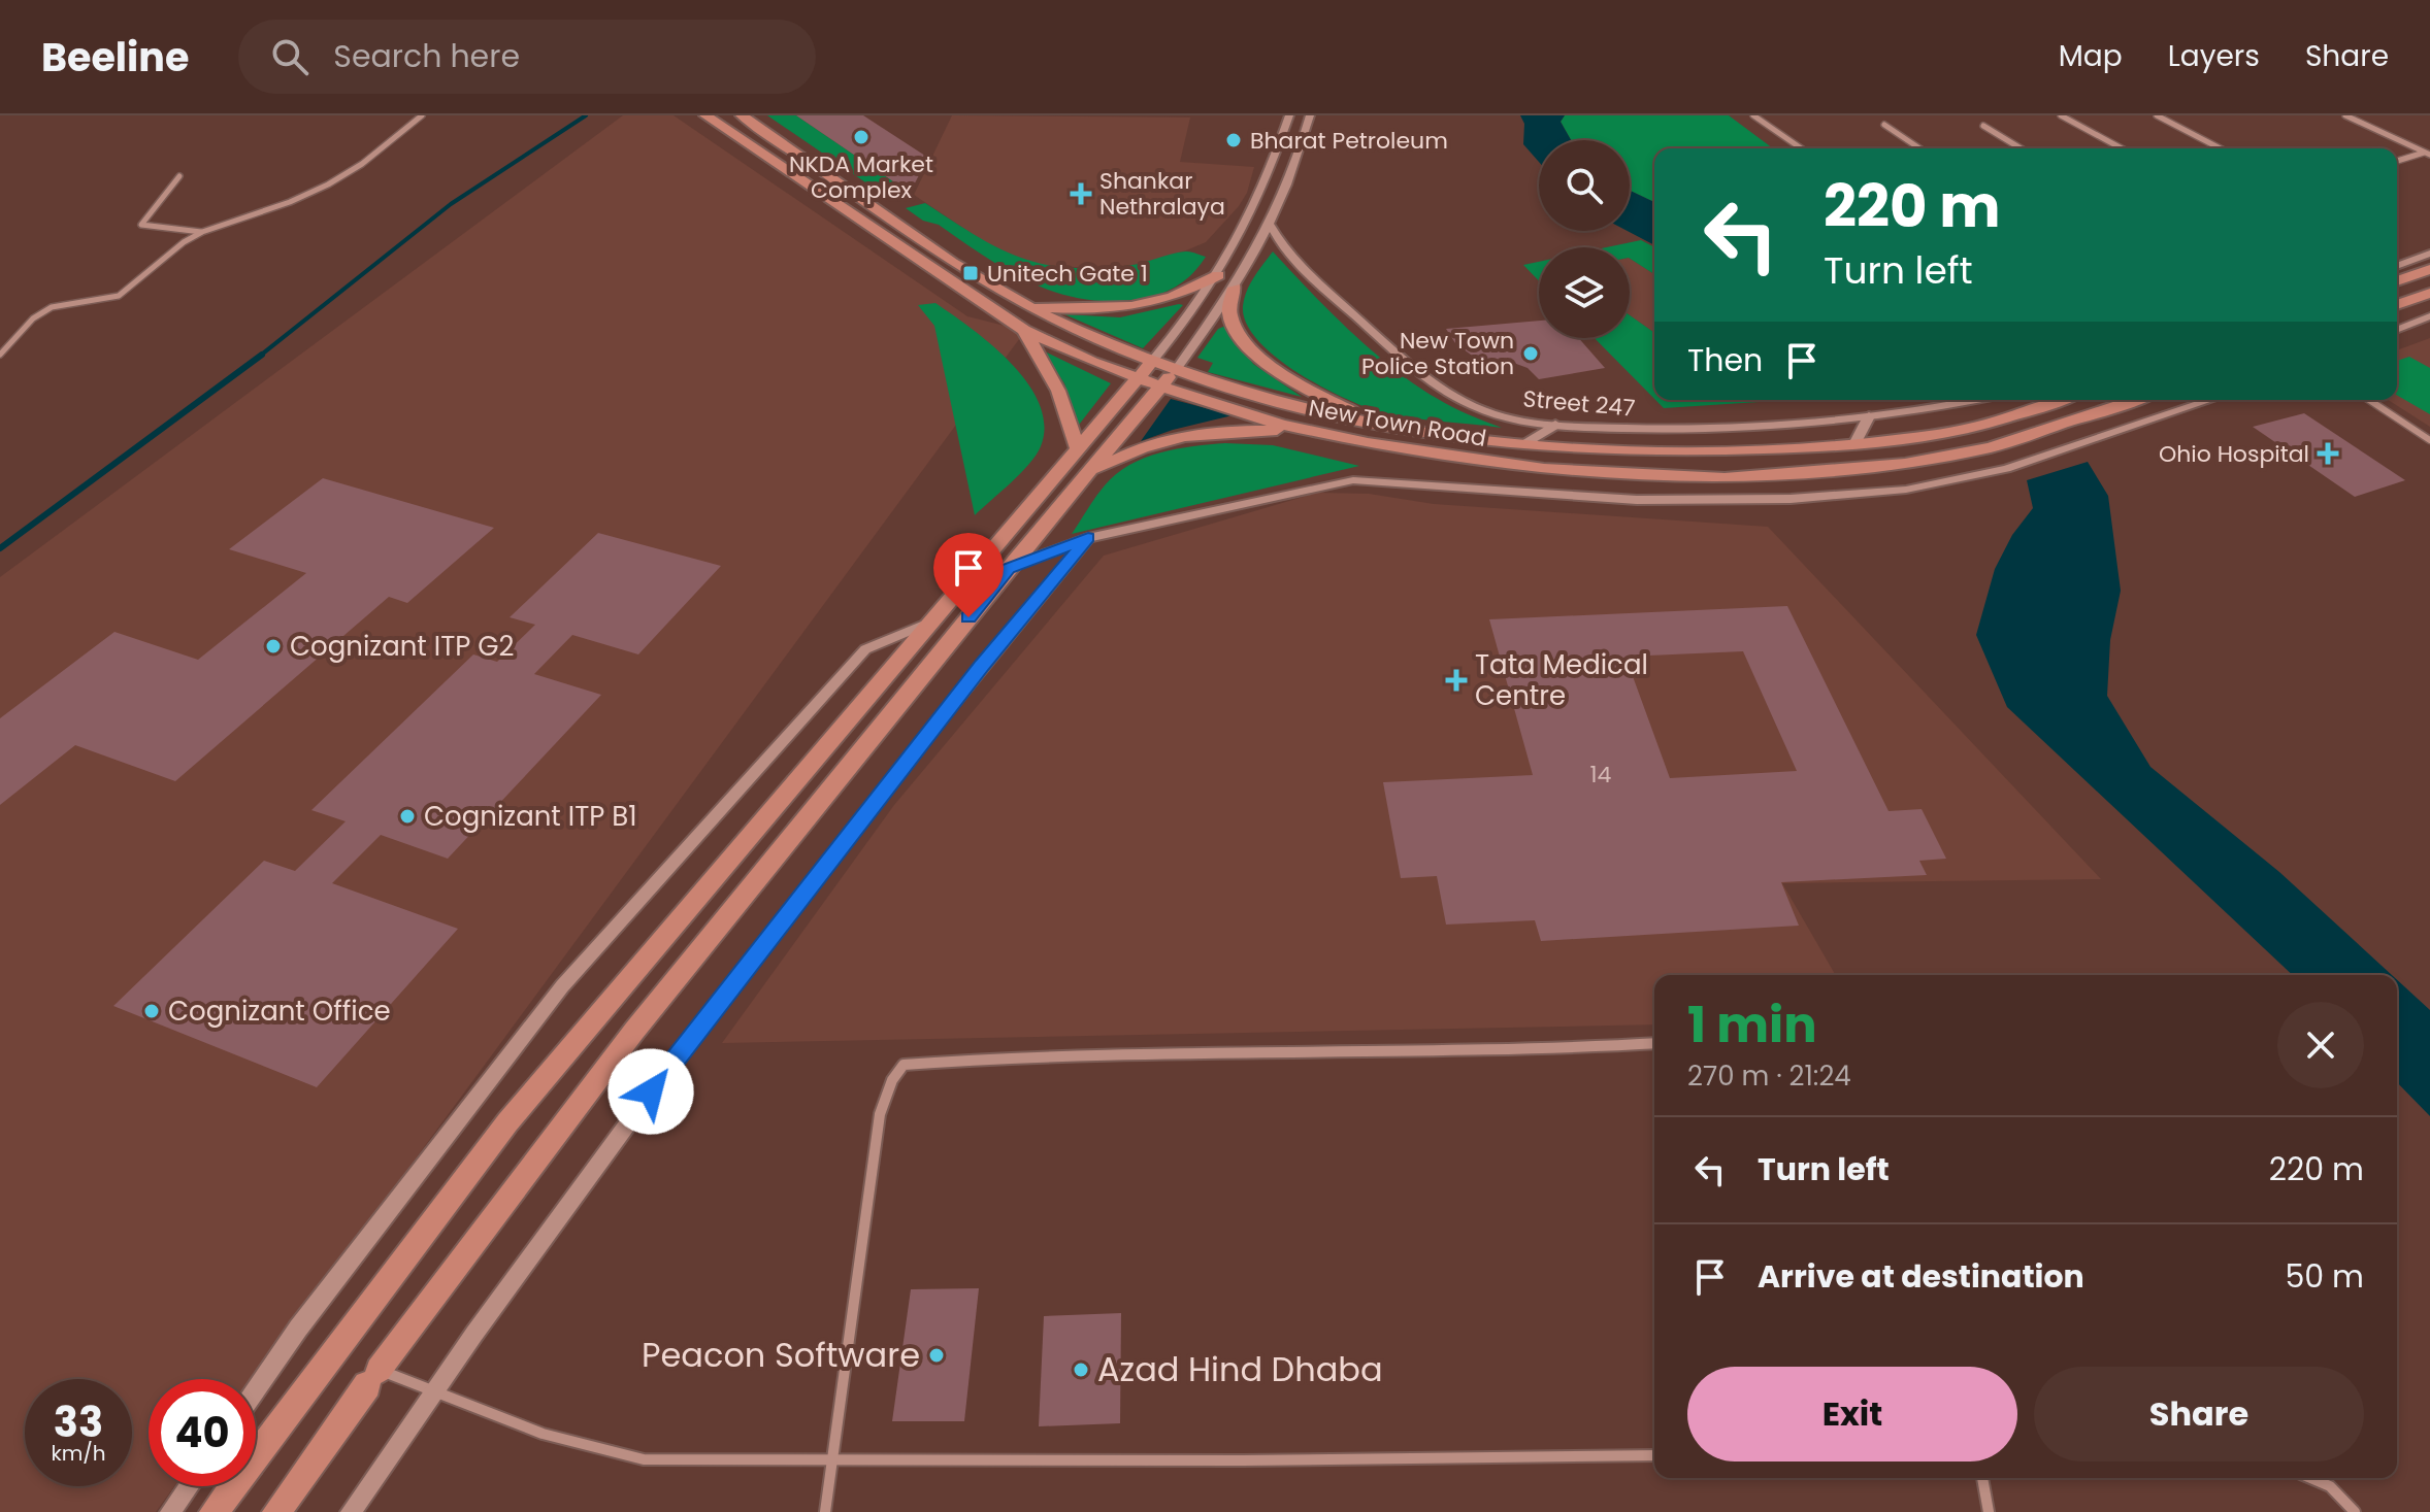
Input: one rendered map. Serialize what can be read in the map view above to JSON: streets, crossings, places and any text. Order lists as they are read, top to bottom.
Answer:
{
  "streets": {
    "main road": ["New Town Road"],
    "street": ["Street 247"]
  },
  "places": {
    "other": [
      "NKDA Market Complex",
      "Bharat Petroleum",
      "New Town Police Station",
      "Cognizant ITP G2",
      "Cognizant ITP B1",
      "Cognizant Office",
      "Peacon Software",
      "Azad Hind Dhaba"
    ],
    "health": ["Shankar Nethralaya", "Ohio Hospital", "Tata Medical Centre"],
    "transit": ["Unitech Gate 1"]
  },
  "house_numbers": ["14"],
  "page": {
    "header": "Beeline",
    "search": "Search here",
    "nav": ["Map", "Layers", "Share"],
    "turn": ["220 m", "Turn left"],
    "then": "Then",
    "heading": ["1 min", "270 m · 21:24"],
    "list": [
      {
        "name": "Turn left",
        "value": "220 m"
      },
      {
        "name": "Arrive at destination",
        "value": "50 m"
      }
    ],
    "buttons": ["Exit", "Share"],
    "speed": "33 km/h",
    "limit": "40"
  }
}
